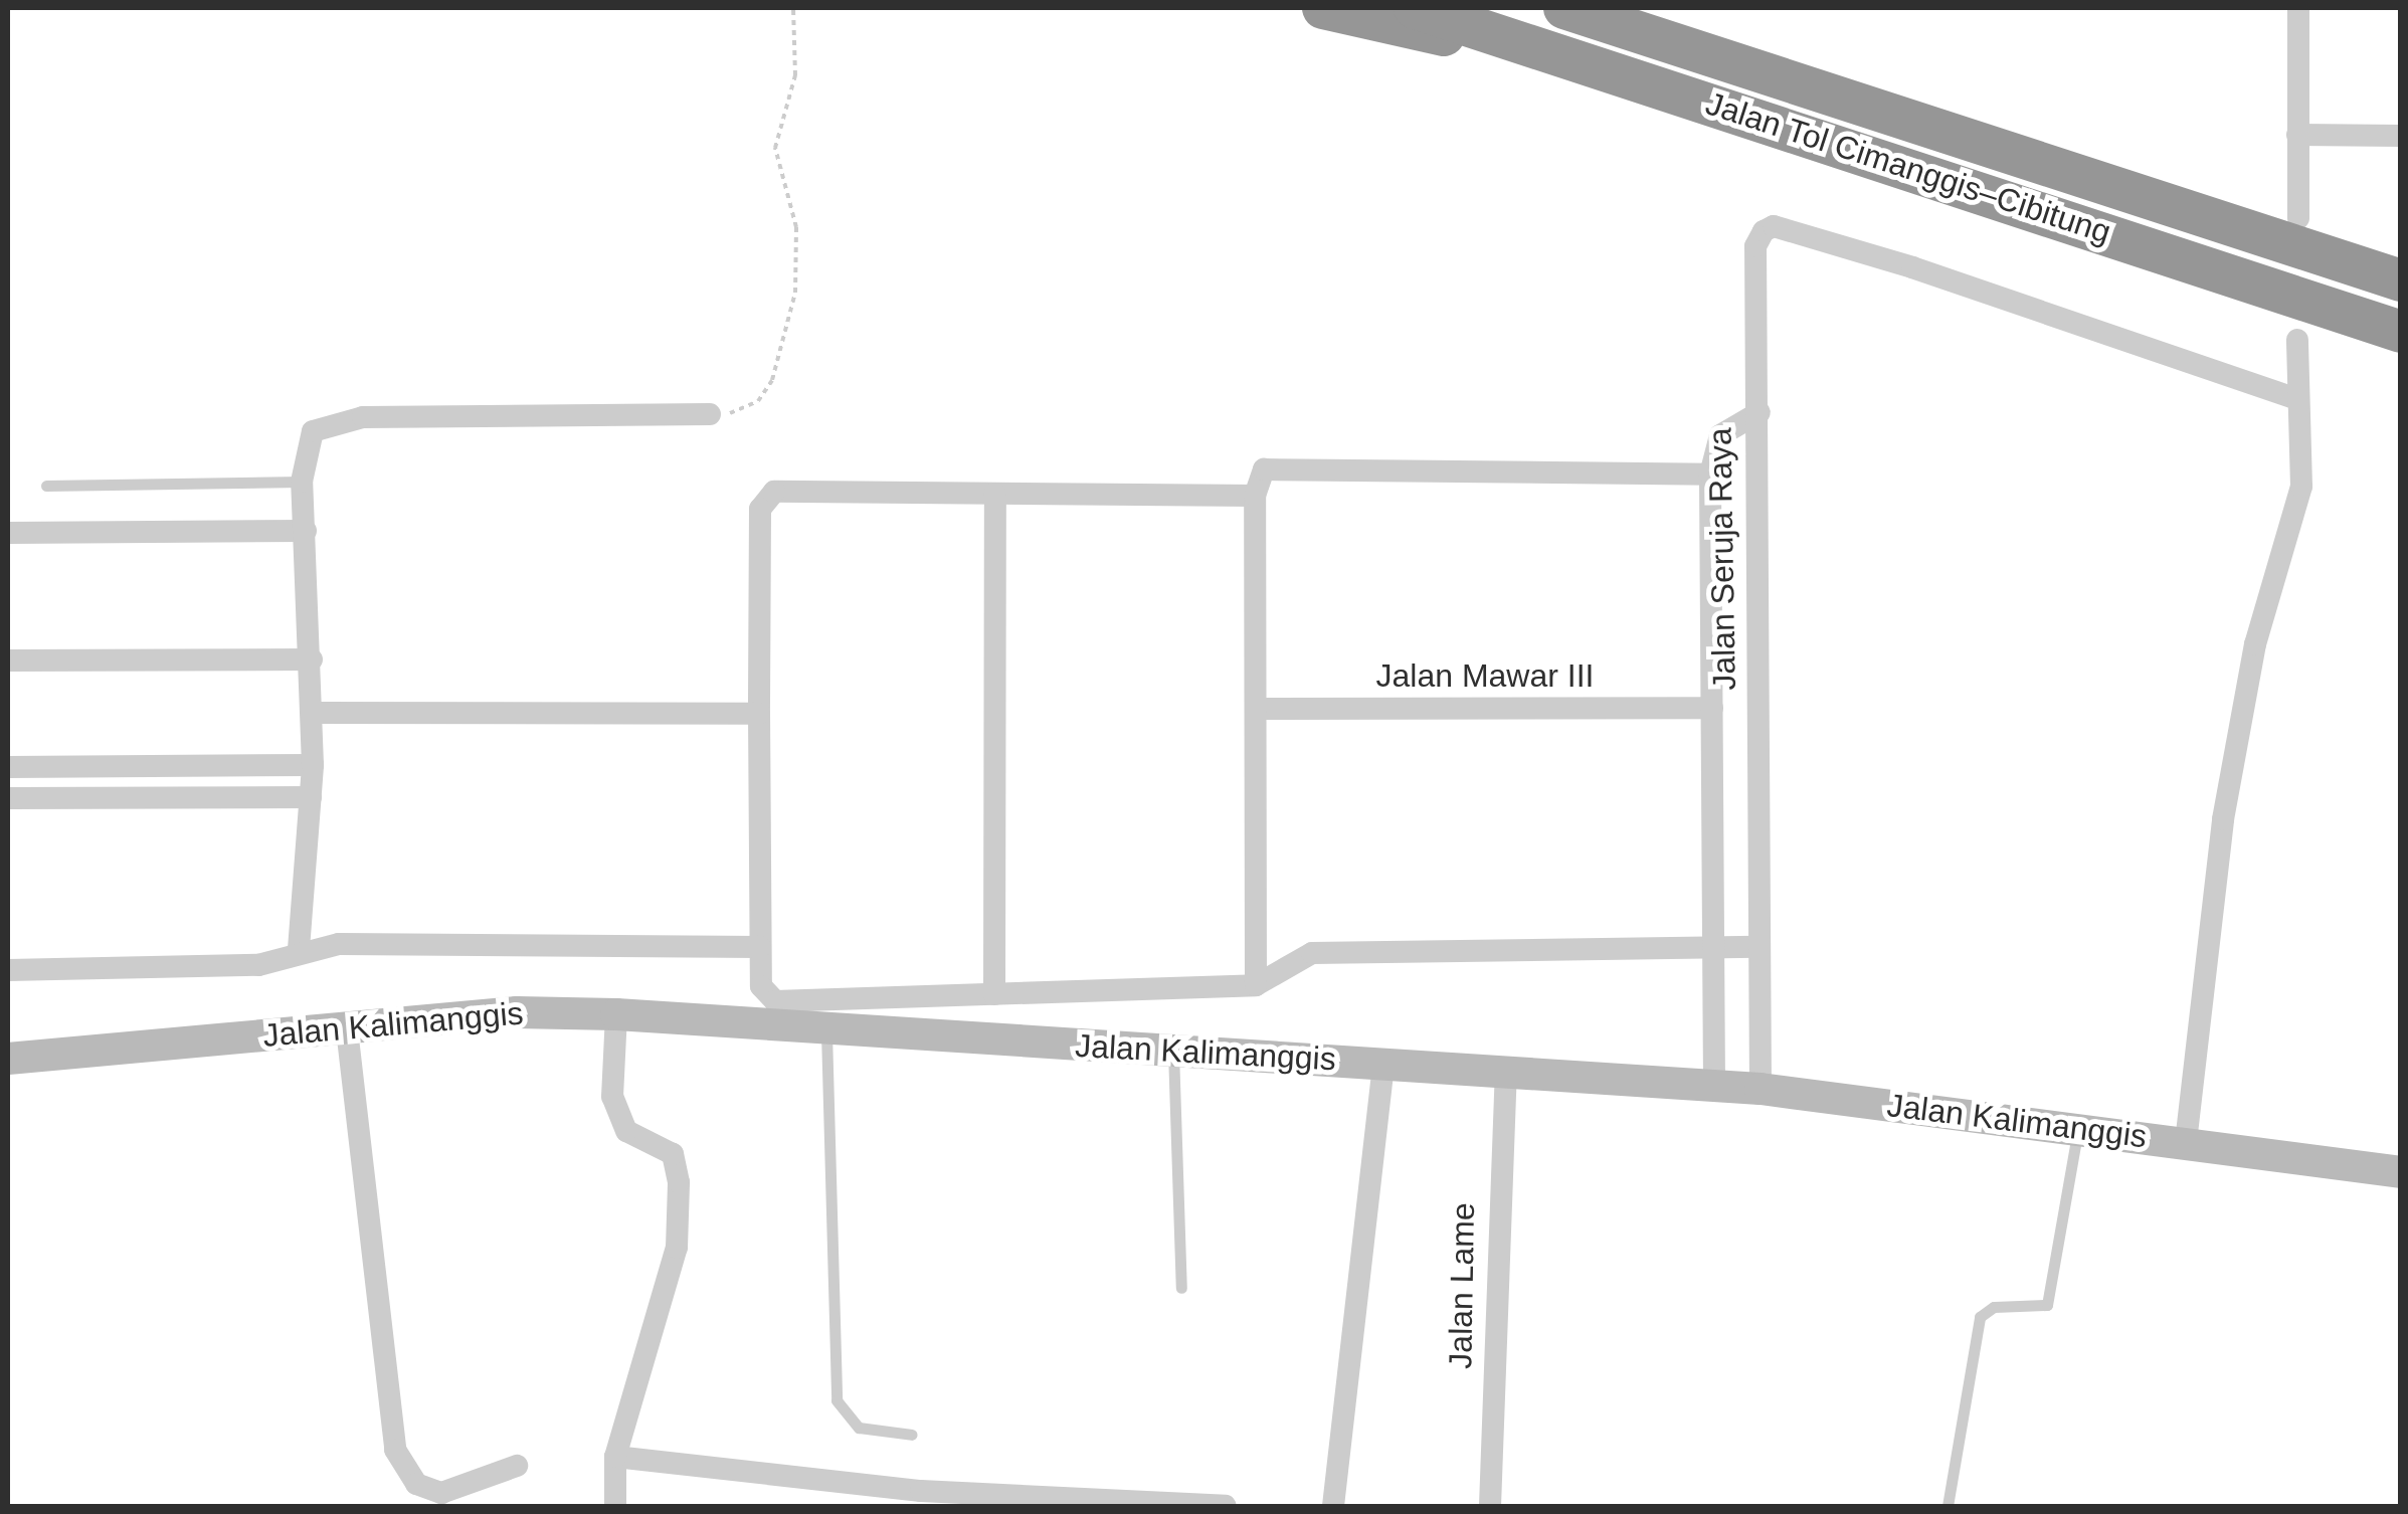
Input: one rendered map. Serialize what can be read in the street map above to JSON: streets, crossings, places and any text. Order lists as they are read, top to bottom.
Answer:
{
  "streets": {
    "highway": ["Jalan Tol Cimanggis–Cibitung"],
    "main road": ["Jalan Kalimanggis"],
    "street": ["Jalan Seruja Raya", "Jalan Mawar III", "Jalan Lame"]
  },
  "crossings": [
    ["Jalan Seruja Raya", "Jalan Mawar III"],
    ["Jalan Seruja Raya", "Jalan Kalimanggis"],
    ["Jalan Kalimanggis", "Jalan Lame"]
  ]
}
